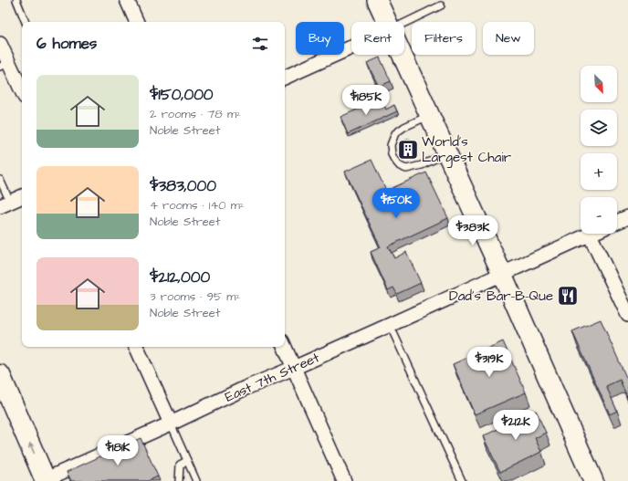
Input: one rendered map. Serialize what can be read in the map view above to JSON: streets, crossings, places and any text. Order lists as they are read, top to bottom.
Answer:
{
  "streets": {
    "street": ["East 7th Street"]
  },
  "places": {
    "building": ["World’s Largest Chair"],
    "restaurant": ["Dad's Bar-B-Que"]
  },
  "north": "bottom right",
  "page": {
    "chip": [
      "Buy",
      "Rent",
      "Filters",
      "New"
    ],
    "heading": "6 homes",
    "map_buttons": ["+", "−"],
    "list": [
      {
        "name": "$150,000",
        "note": "2 rooms · 78 m² · Noble Street"
      },
      {
        "name": "$383,000",
        "note": "4 rooms · 140 m² · Noble Street"
      },
      {
        "name": "$212,000",
        "note": "3 rooms · 95 m² · Noble Street"
      }
    ],
    "price": [
      "$185K",
      "$150K",
      "$383K",
      "$319K",
      "$212K",
      "$181K"
    ]
  }
}
